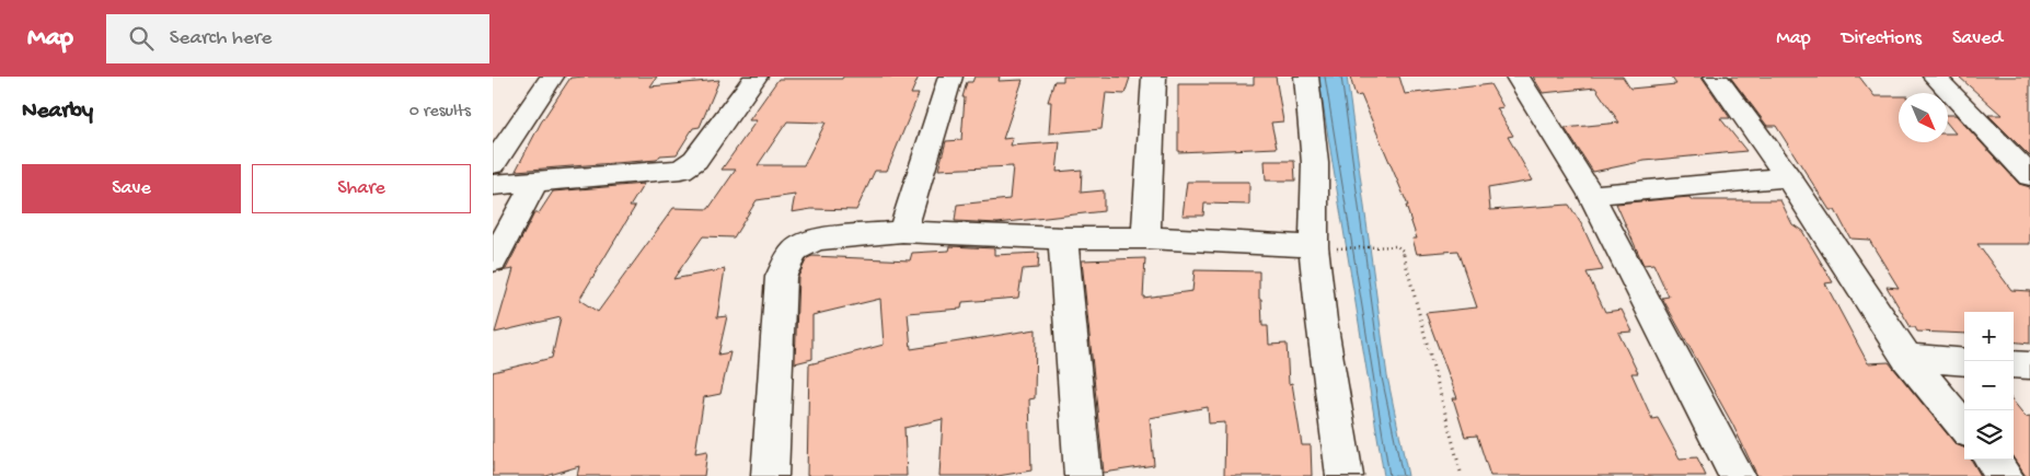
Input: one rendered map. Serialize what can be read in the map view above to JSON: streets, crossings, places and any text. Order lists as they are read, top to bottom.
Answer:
{
  "north": "bottom right",
  "page": {
    "header": "Map",
    "search": "Search here",
    "nav": ["Map", "Directions", "Saved"],
    "heading": ["Nearby", "0 results"],
    "buttons": ["Save", "Share"],
    "map_buttons": ["+", "−"]
  }
}
